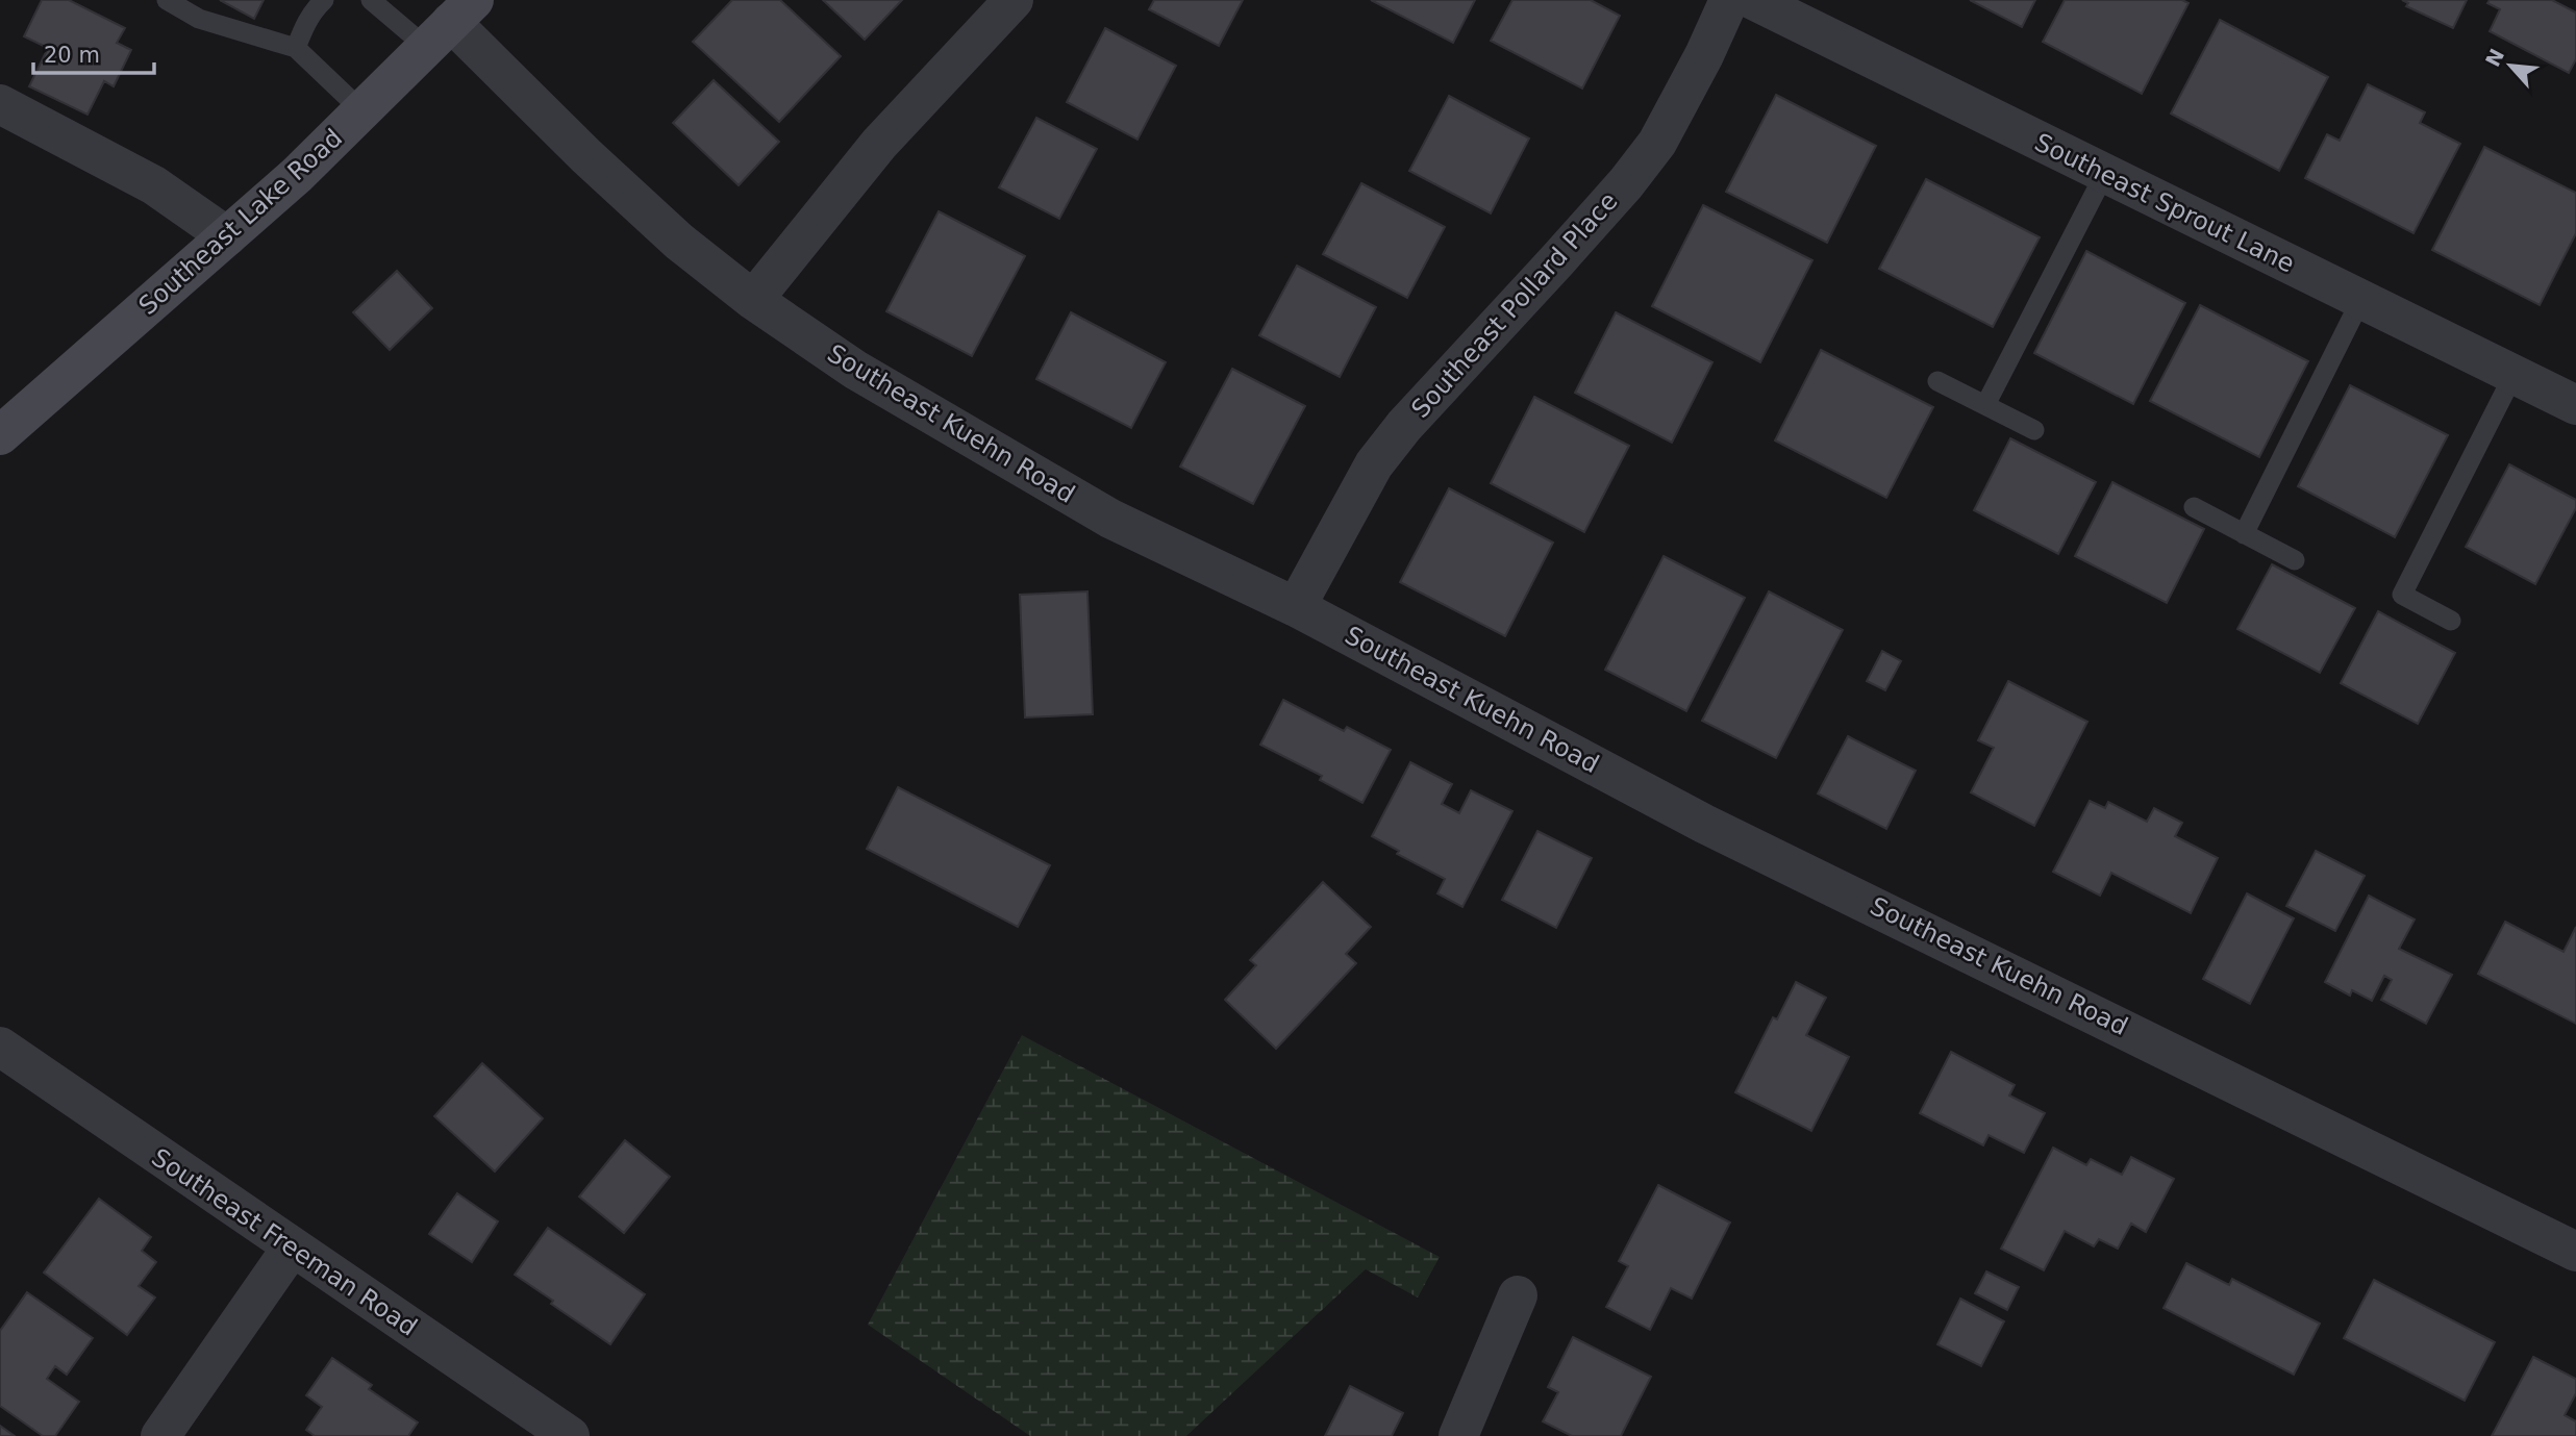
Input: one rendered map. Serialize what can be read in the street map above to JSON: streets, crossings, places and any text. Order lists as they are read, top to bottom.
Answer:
{
  "streets": {
    "main road": ["Southeast Lake Road"],
    "street": [
      "Southeast Sprout Lane",
      "Southeast Pollard Place",
      "Southeast Kuehn Road",
      "Southeast Freeman Road"
    ]
  },
  "crossings": [
    ["Southeast Lake Road", "Southeast Kuehn Road"],
    ["Southeast Pollard Place", "Southeast Kuehn Road"]
  ],
  "scale_bar": "20 m",
  "north": "top left"
}
